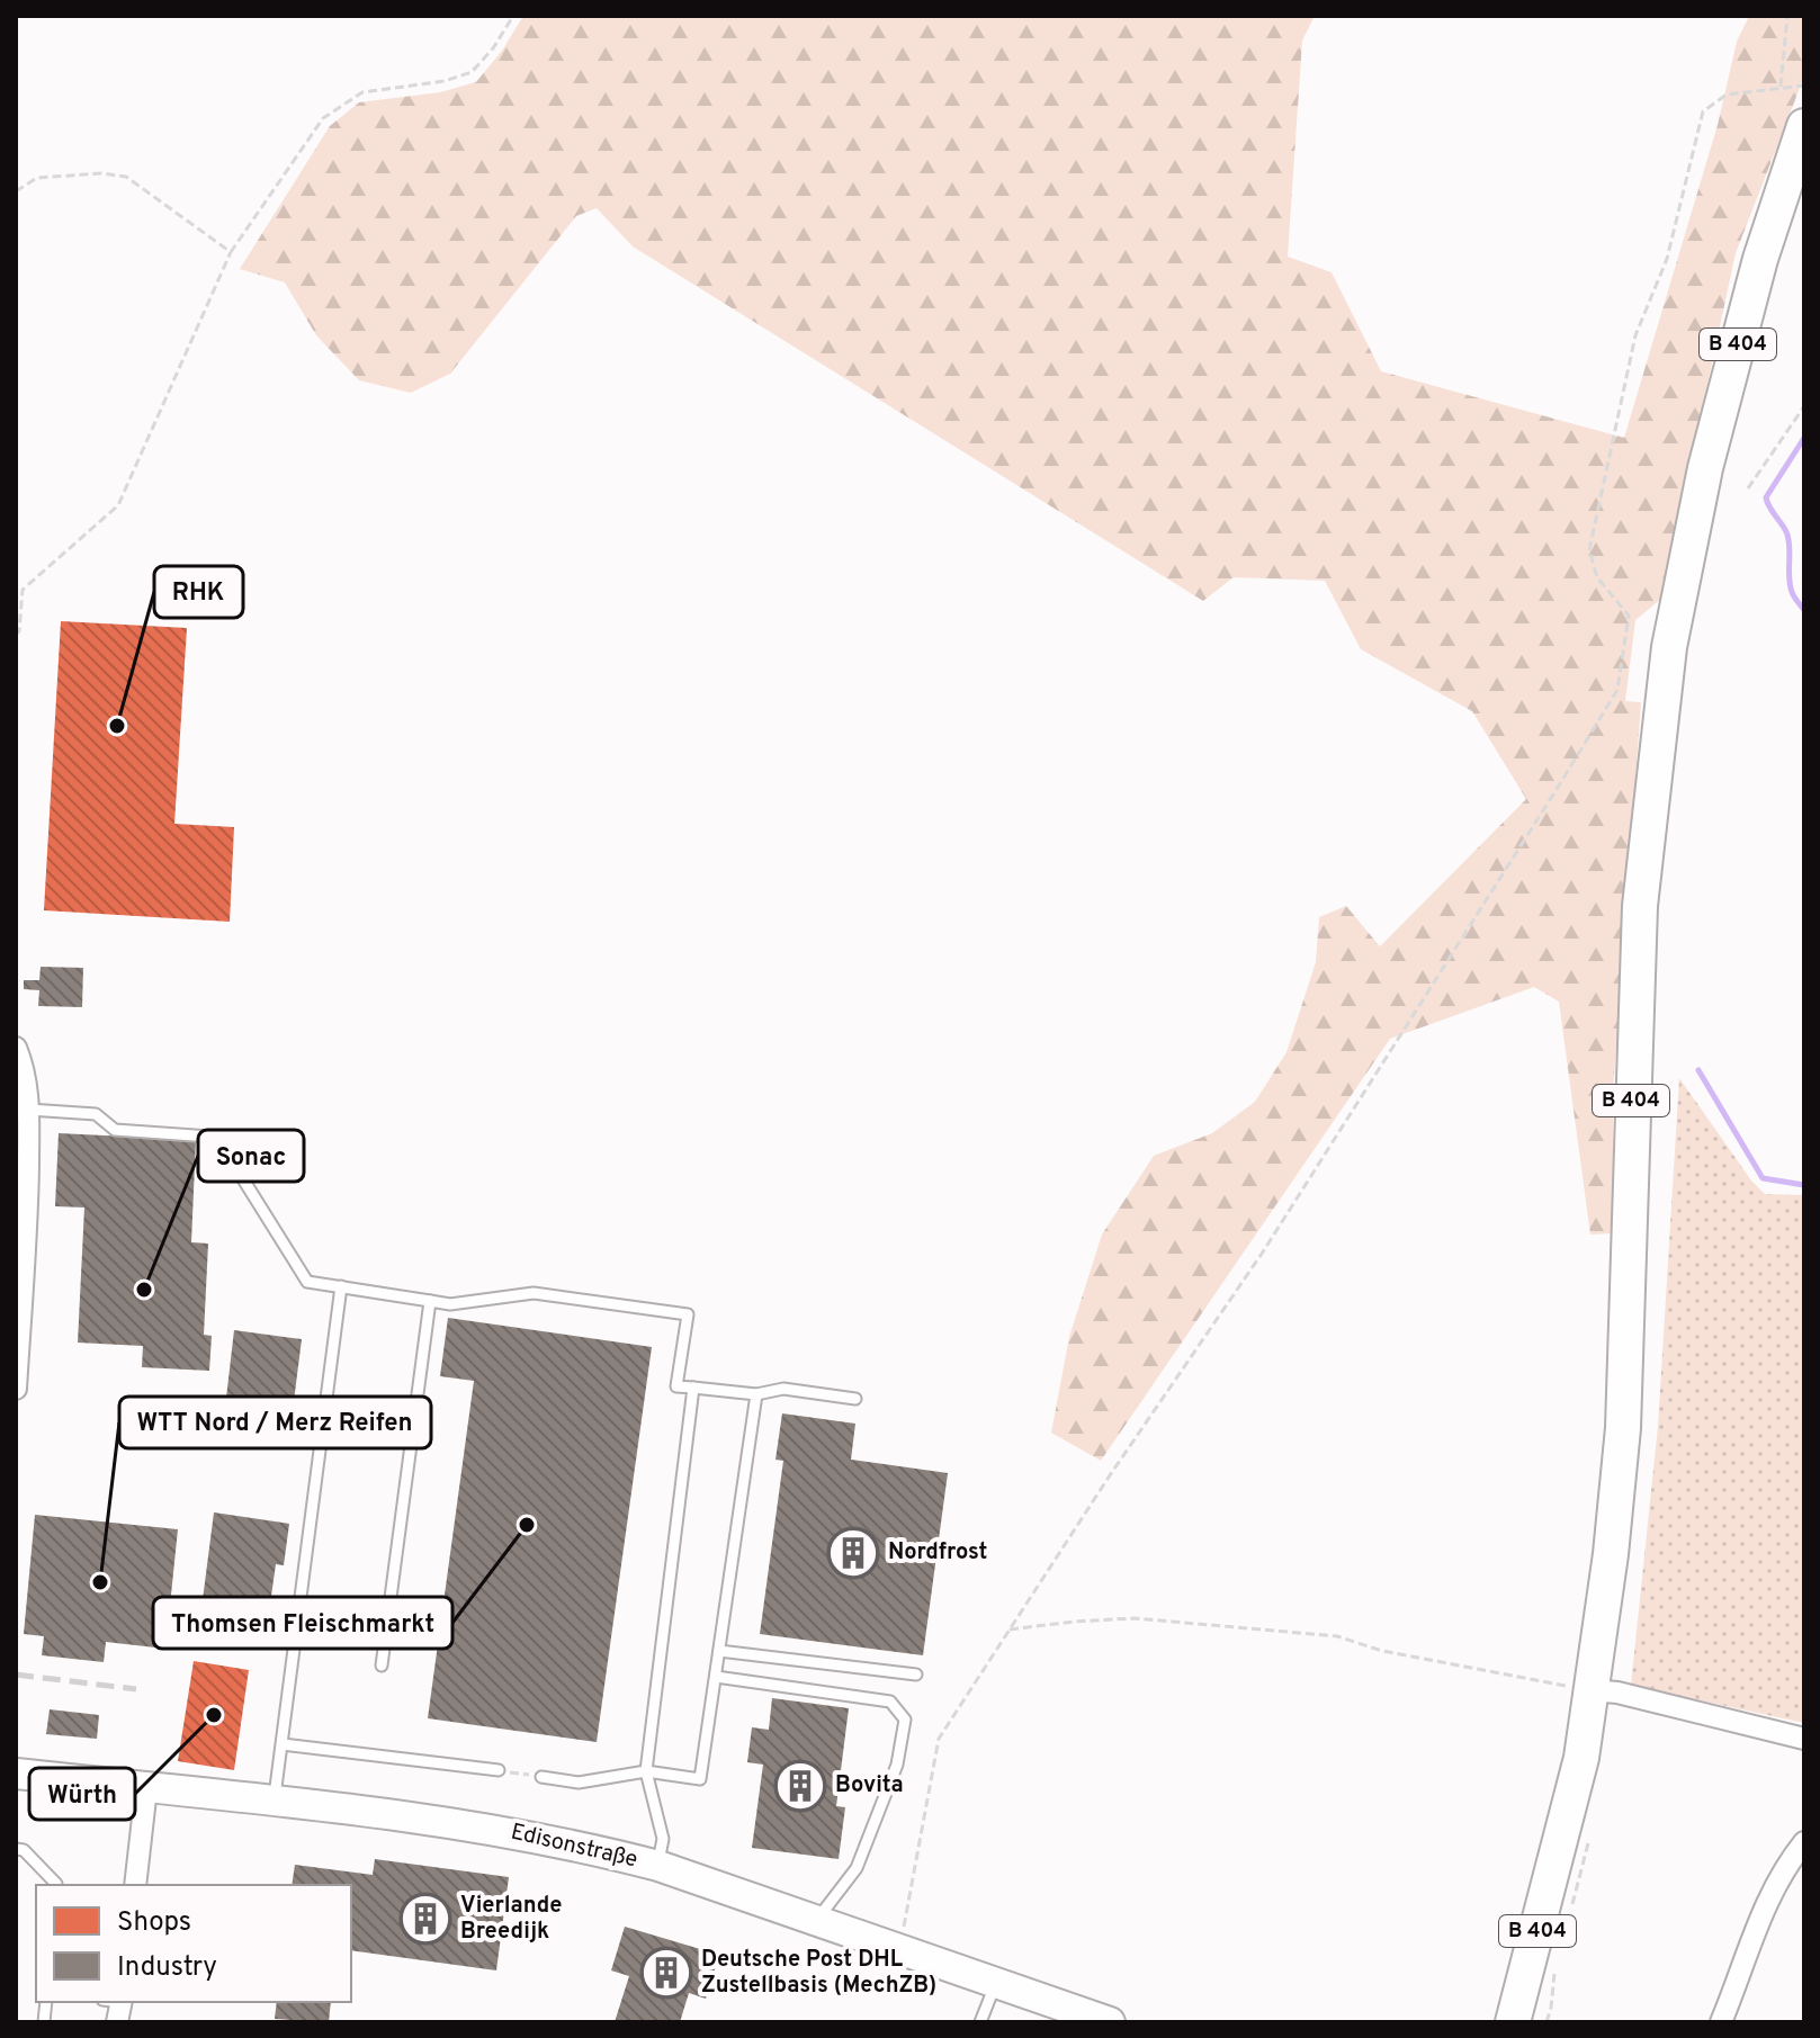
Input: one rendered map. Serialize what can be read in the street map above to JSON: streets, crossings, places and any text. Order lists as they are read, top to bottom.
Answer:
{
  "streets": {
    "main road": ["B 404"],
    "street": ["Edisonstraße"]
  },
  "places": {
    "other": [
      "RHK",
      "Sonac",
      "Thomsen Fleischmarkt",
      "WTT Nord / Merz Reifen",
      "Würth"
    ],
    "building": [
      "Nordfrost",
      "Bovita",
      "Vierlande Breedijk",
      "Deutsche Post DHL Zustellbasis (MechZB)"
    ]
  },
  "legend": ["Shops", "Industry"]
}
